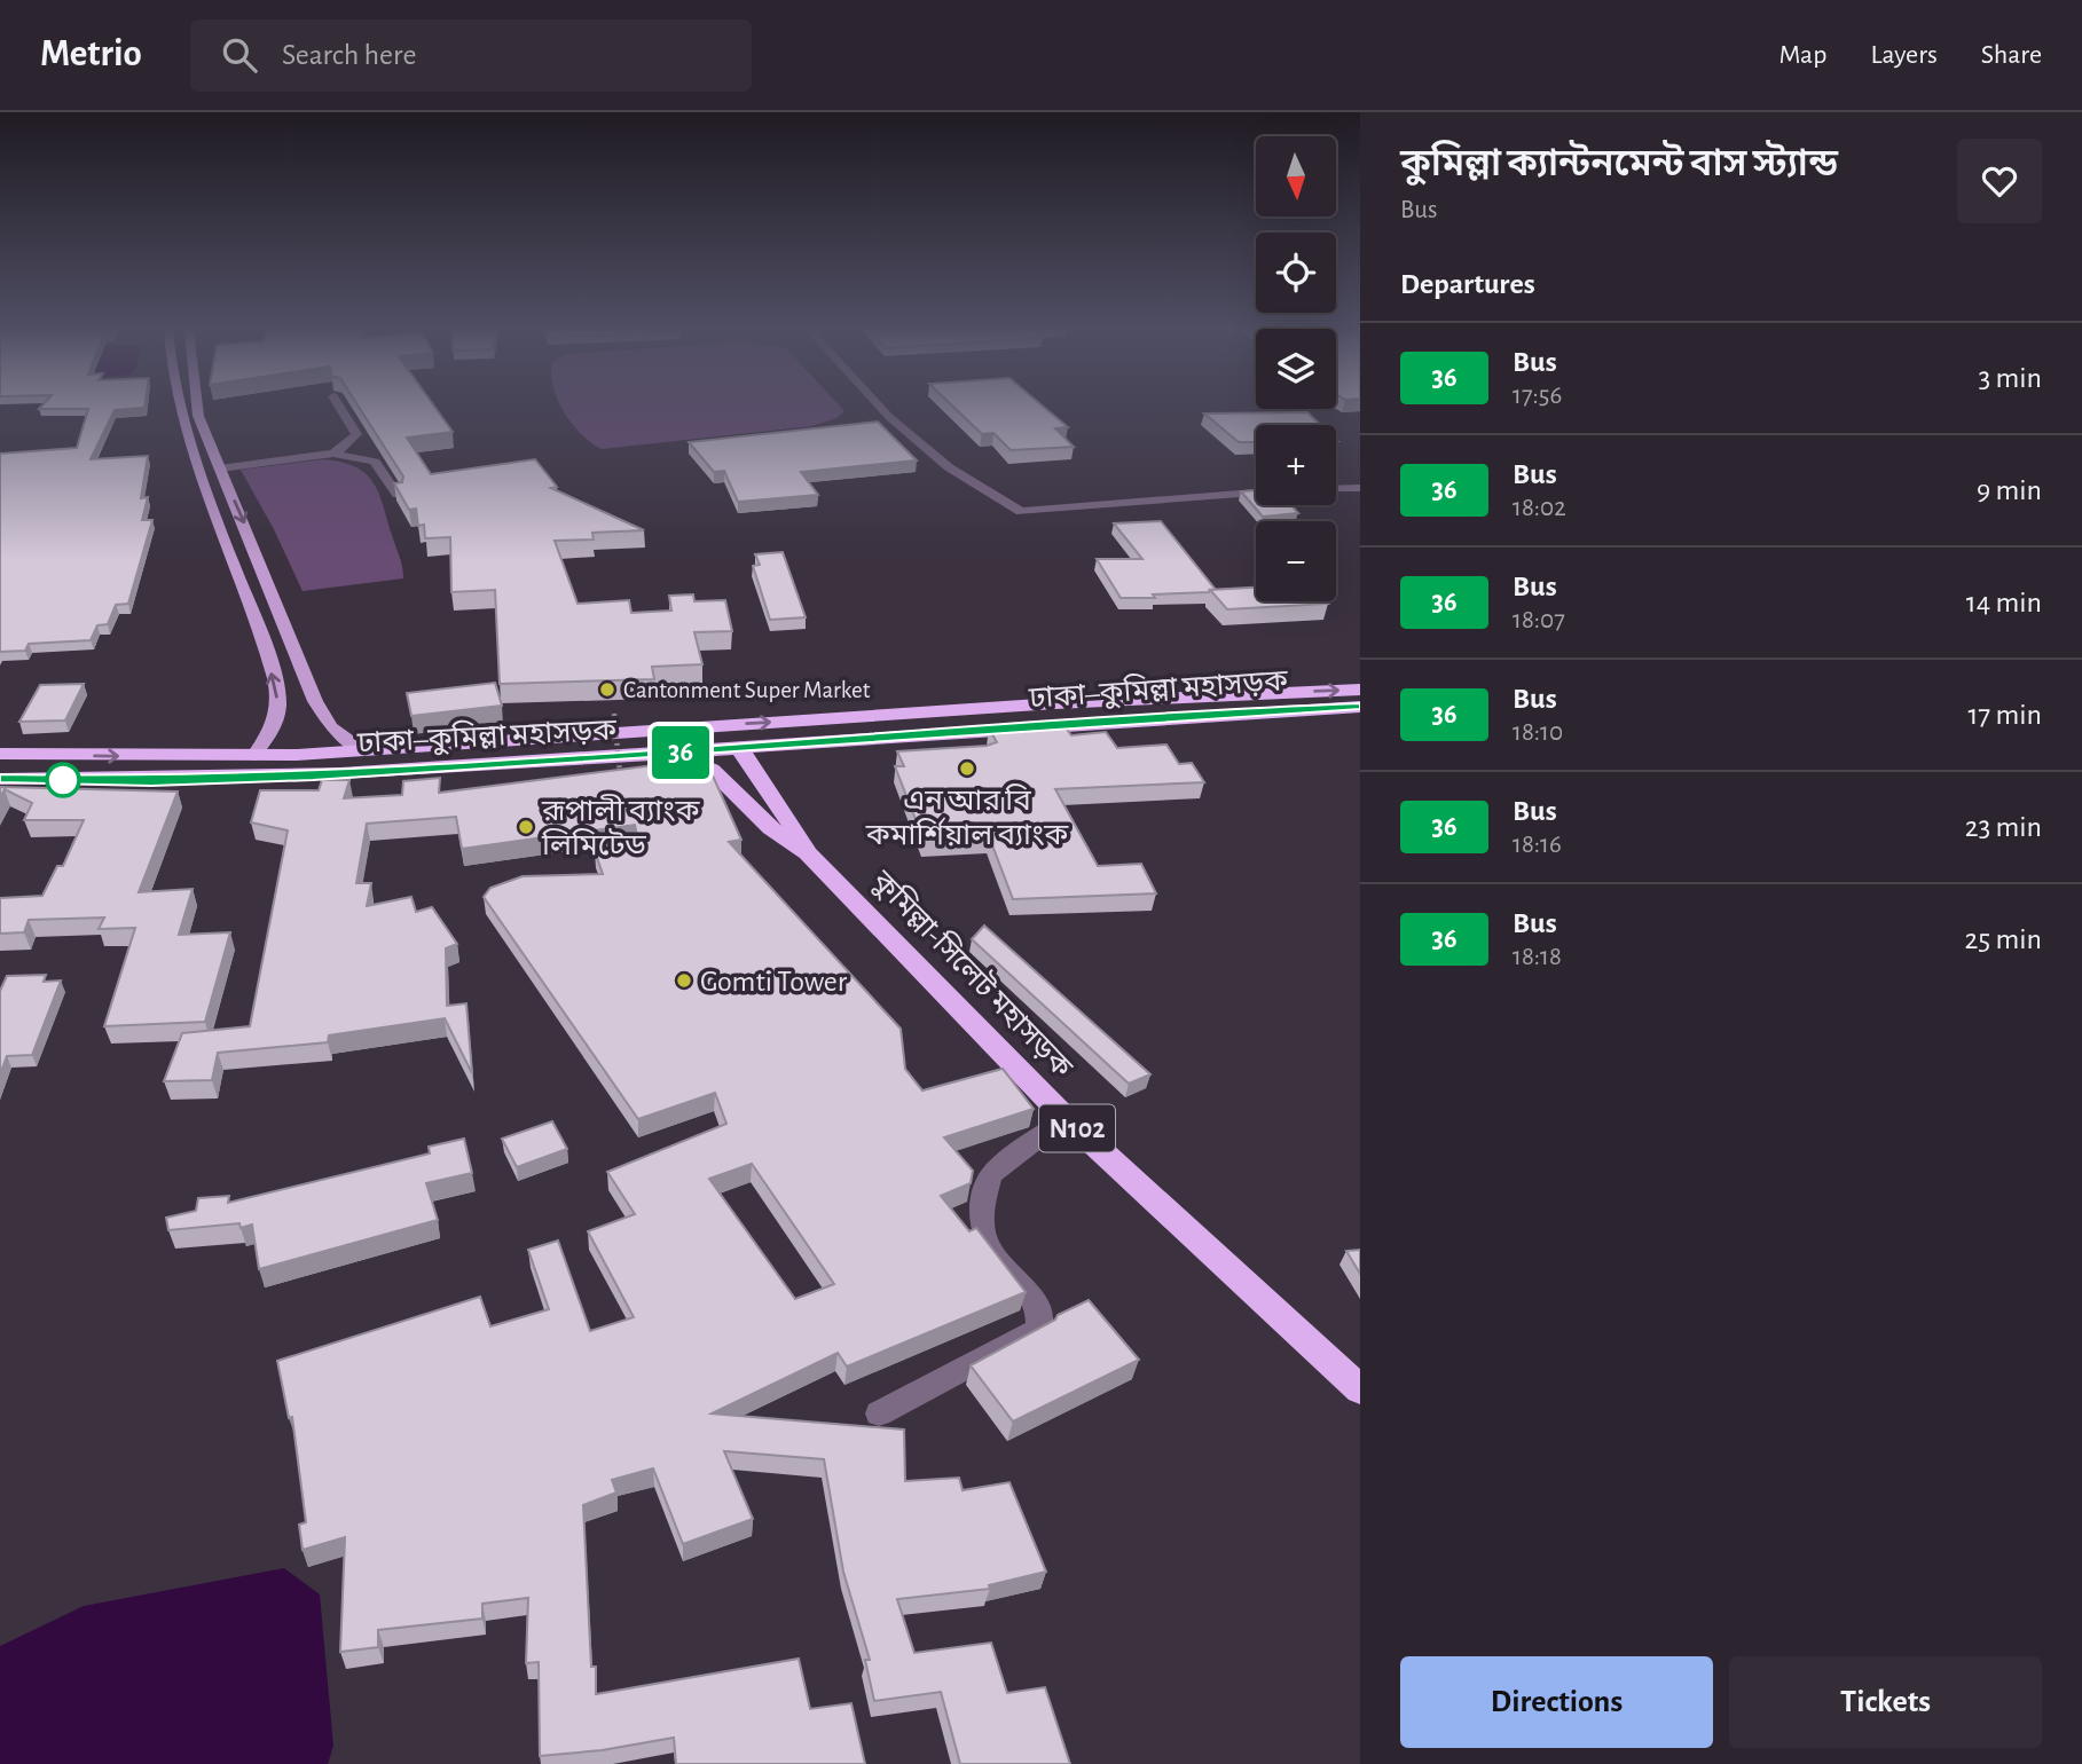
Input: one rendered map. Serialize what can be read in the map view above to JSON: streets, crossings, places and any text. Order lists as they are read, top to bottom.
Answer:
{
  "streets": {
    "highway": ["ঢাকা–কুমিল্লা মহাসড়ক", "কুমিল্লা-সিলেট মহাসড়ক", "N102"]
  },
  "crossings": [
    ["ঢাকা–কুমিল্লা মহাসড়ক", "কুমিল্লা-সিলেট মহাসড়ক"],
    ["ঢাকা–কুমিল্লা মহাসড়ক", "N102"],
    ["কুমিল্লা-সিলেট মহাসড়ক", "N102"]
  ],
  "places": [
    "Cantonment Super Market",
    "এন আর বি কমার্শিয়াল ব্যাংক",
    "রূপালী ব্যাংক লিমিটেড",
    "Gomti Tower"
  ],
  "lines": ["bus line 36"],
  "north": "bottom",
  "page": {
    "header": "Metrio",
    "search": "Search here",
    "nav": ["Map", "Layers", "Share"],
    "on_map": "36",
    "heading": [
      ["কুমিল্লা ক্যান্টনমেন্ট বাস স্ট্যান্ড", "Bus"],
      "Departures"
    ],
    "map_buttons": ["+", "−"],
    "list": [
      {
        "mark": "36",
        "name": "Bus",
        "note": "17:56",
        "value": "3 min"
      },
      {
        "mark": "36",
        "name": "Bus",
        "note": "18:02",
        "value": "9 min"
      },
      {
        "mark": "36",
        "name": "Bus",
        "note": "18:07",
        "value": "14 min"
      },
      {
        "mark": "36",
        "name": "Bus",
        "note": "18:10",
        "value": "17 min"
      },
      {
        "mark": "36",
        "name": "Bus",
        "note": "18:16",
        "value": "23 min"
      },
      {
        "mark": "36",
        "name": "Bus",
        "note": "18:18",
        "value": "25 min"
      }
    ],
    "buttons": ["Directions", "Tickets"]
  }
}
